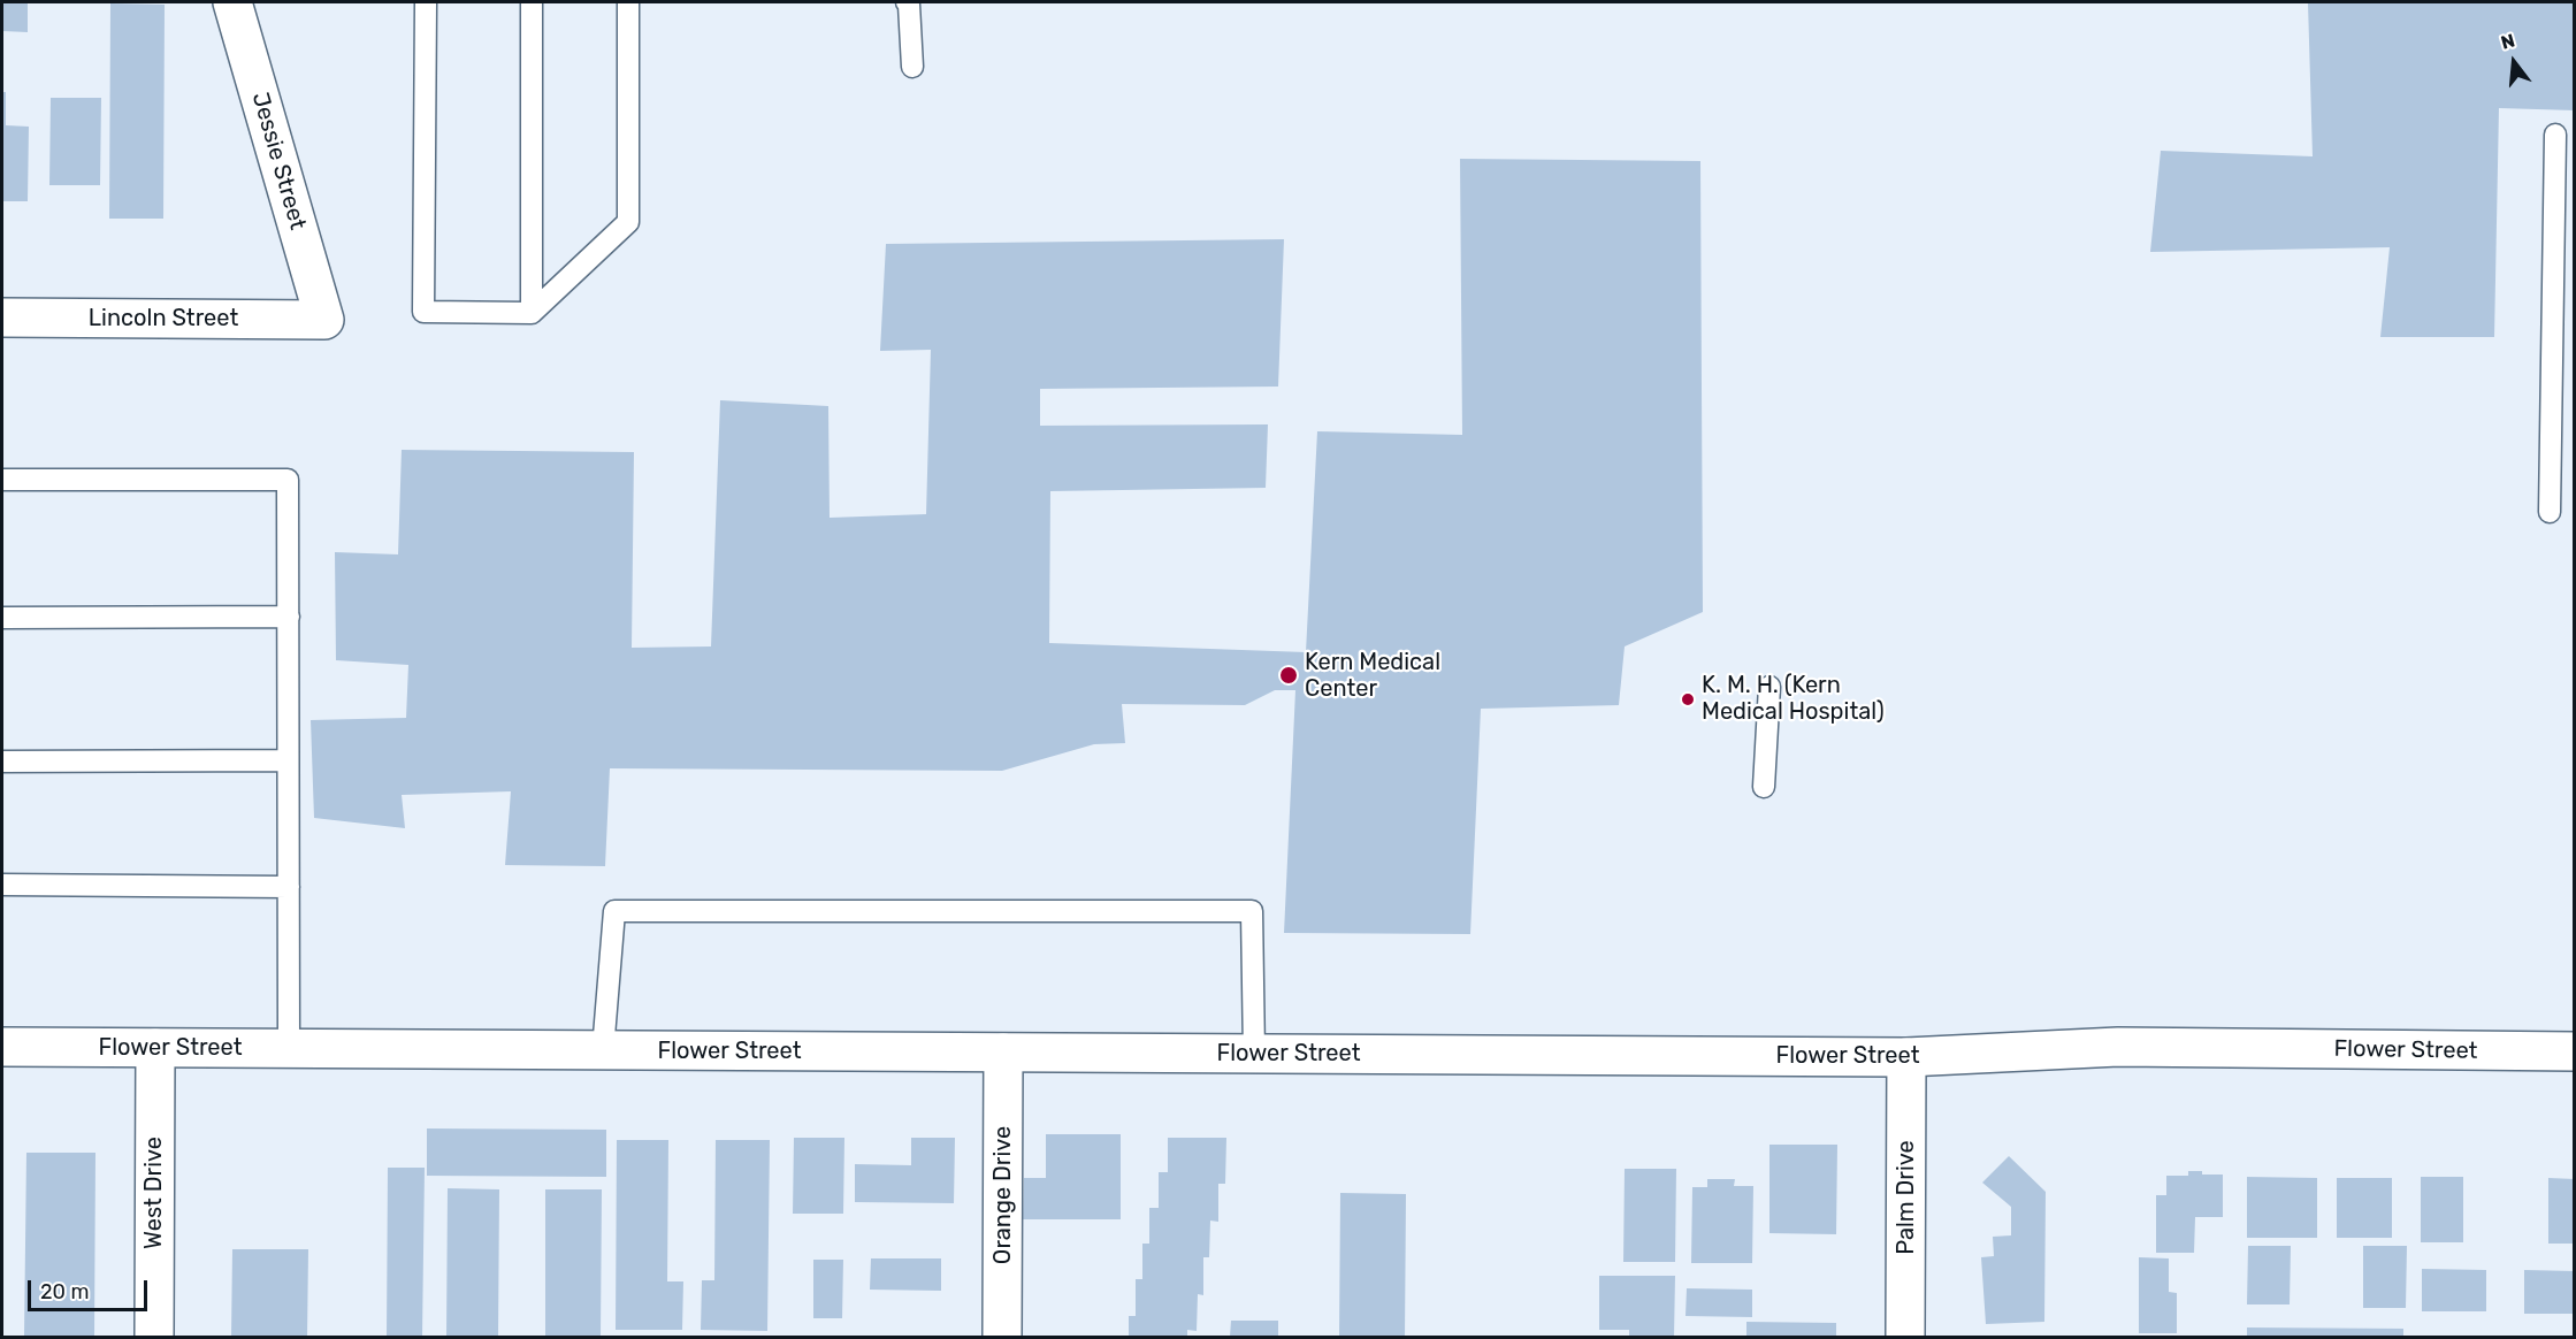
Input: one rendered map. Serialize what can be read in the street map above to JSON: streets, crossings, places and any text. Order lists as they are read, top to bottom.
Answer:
{
  "streets": {
    "street": [
      "Jessie Street",
      "Lincoln Street",
      "Flower Street",
      "West Drive",
      "Orange Drive",
      "Palm Drive"
    ]
  },
  "crossings": [
    ["Jessie Street", "Lincoln Street"],
    ["Flower Street", "West Drive"],
    ["Flower Street", "Orange Drive"],
    ["Flower Street", "Palm Drive"]
  ],
  "places": ["Kern Medical Center", "K. M. H. (Kern Medical Hospital)"],
  "scale_bar": "20 m",
  "north": "top"
}
